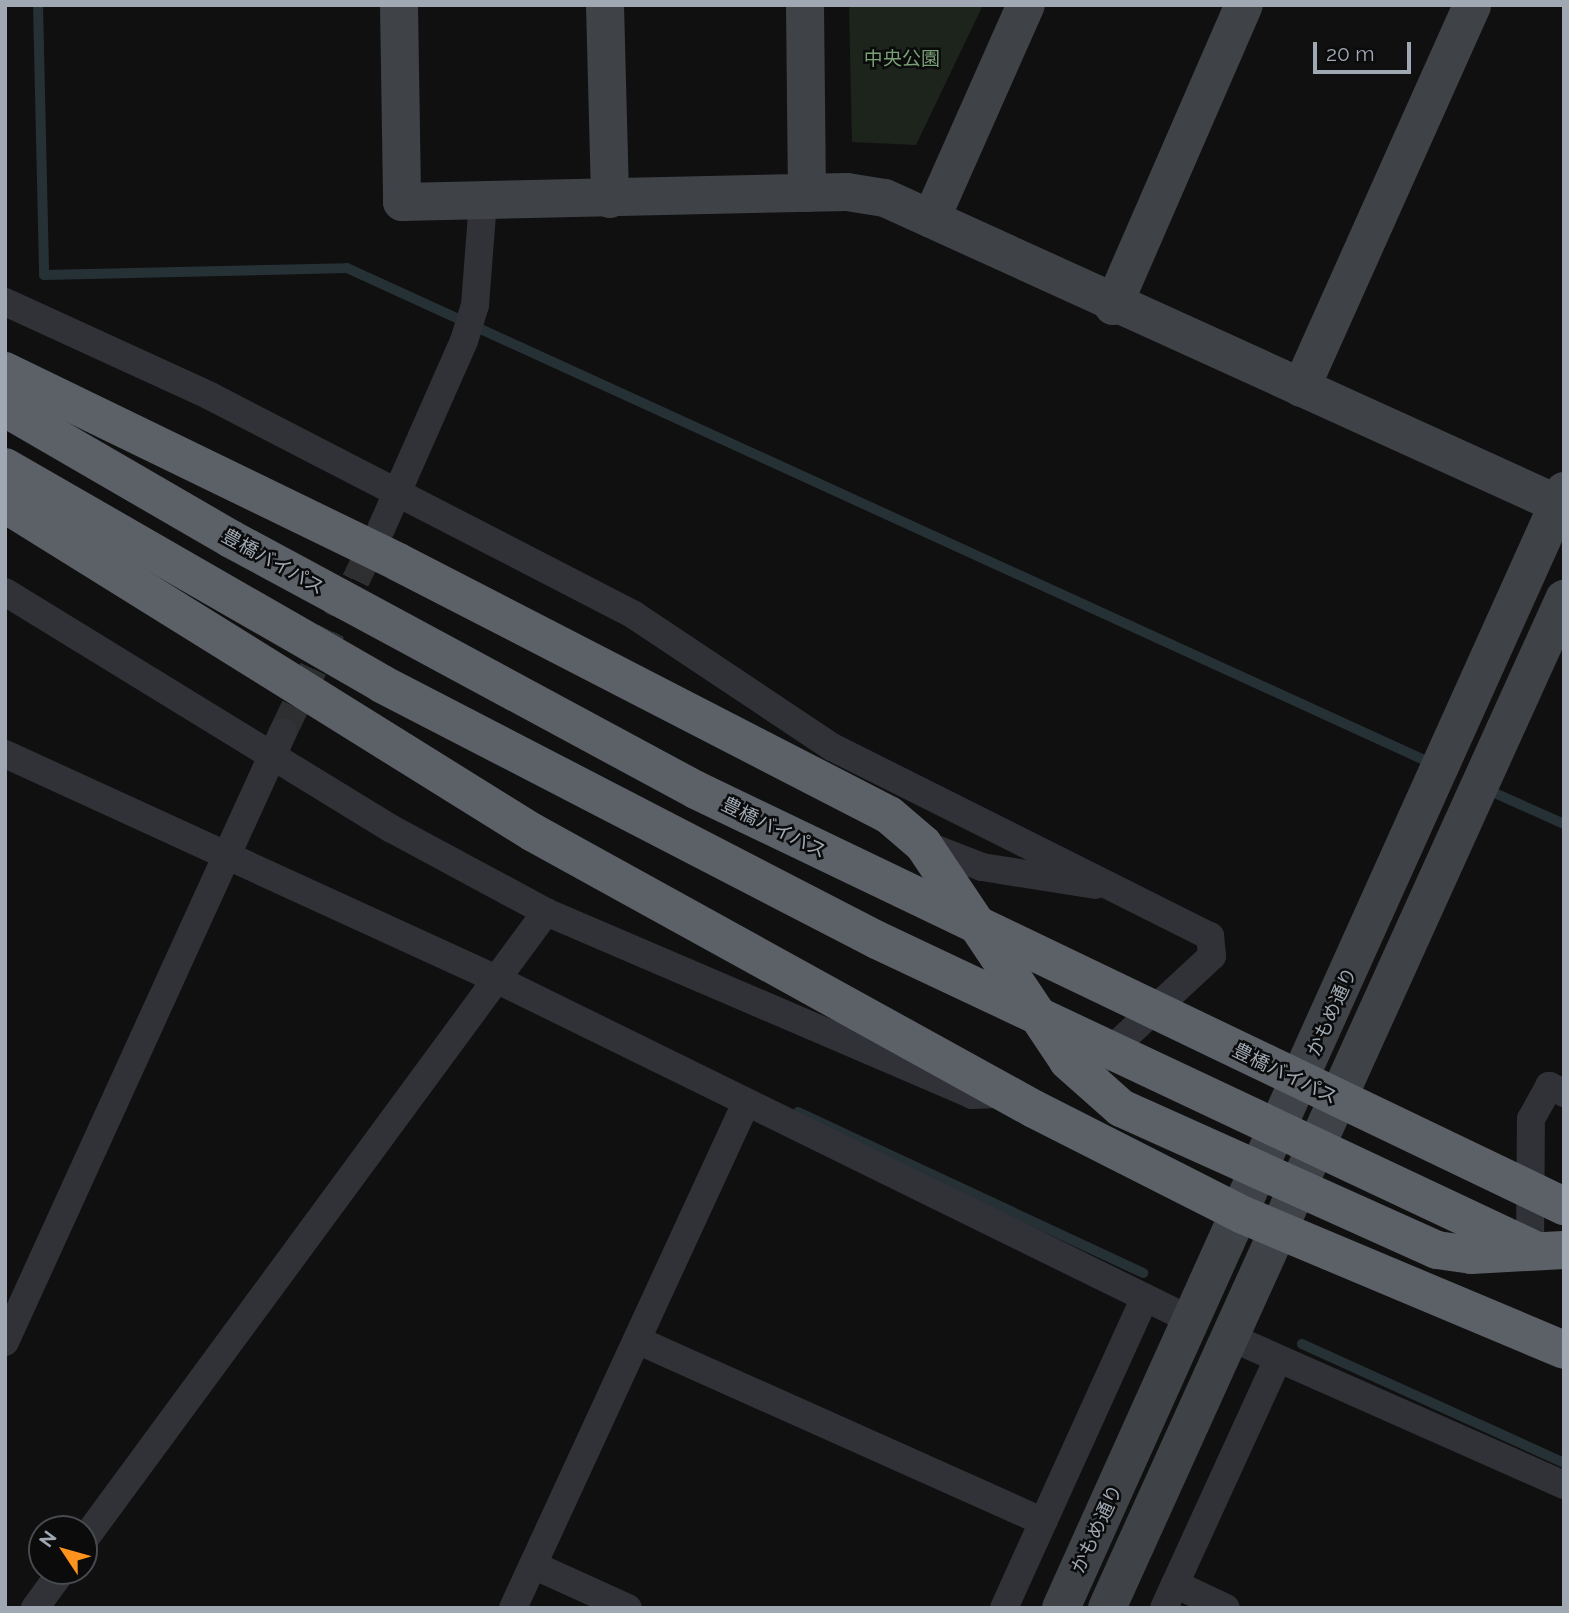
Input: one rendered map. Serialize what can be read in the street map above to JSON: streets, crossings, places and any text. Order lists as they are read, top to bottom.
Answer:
{
  "streets": {
    "highway": ["豊橋バイパス"],
    "street": ["かもめ通り"]
  },
  "parks": ["中央公園"],
  "scale_bar": "20 m",
  "north": "top left"
}
